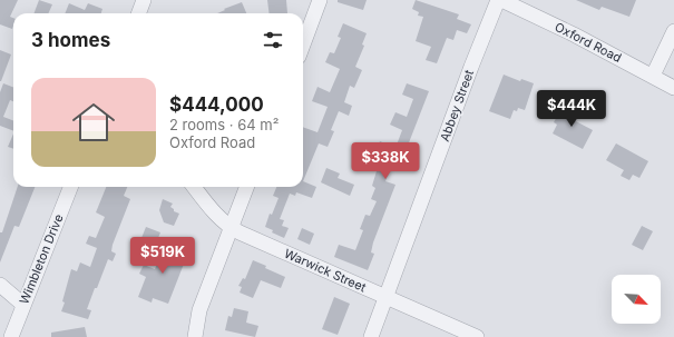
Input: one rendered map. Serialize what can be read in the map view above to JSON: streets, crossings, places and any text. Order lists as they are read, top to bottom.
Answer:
{
  "streets": {
    "street": [
      "Oxford Road",
      "Abbey Street",
      "Wimbleton Drive",
      "Warwick Street"
    ]
  },
  "crossings": [
    ["Oxford Road", "Abbey Street"],
    ["Abbey Street", "Warwick Street"]
  ],
  "north": "bottom right",
  "page": {
    "heading": "3 homes",
    "list": [
      {
        "name": "$444,000",
        "note": "2 rooms · 64 m² · Oxford Road"
      }
    ],
    "price": ["$444K", "$338K", "$519K"]
  }
}
